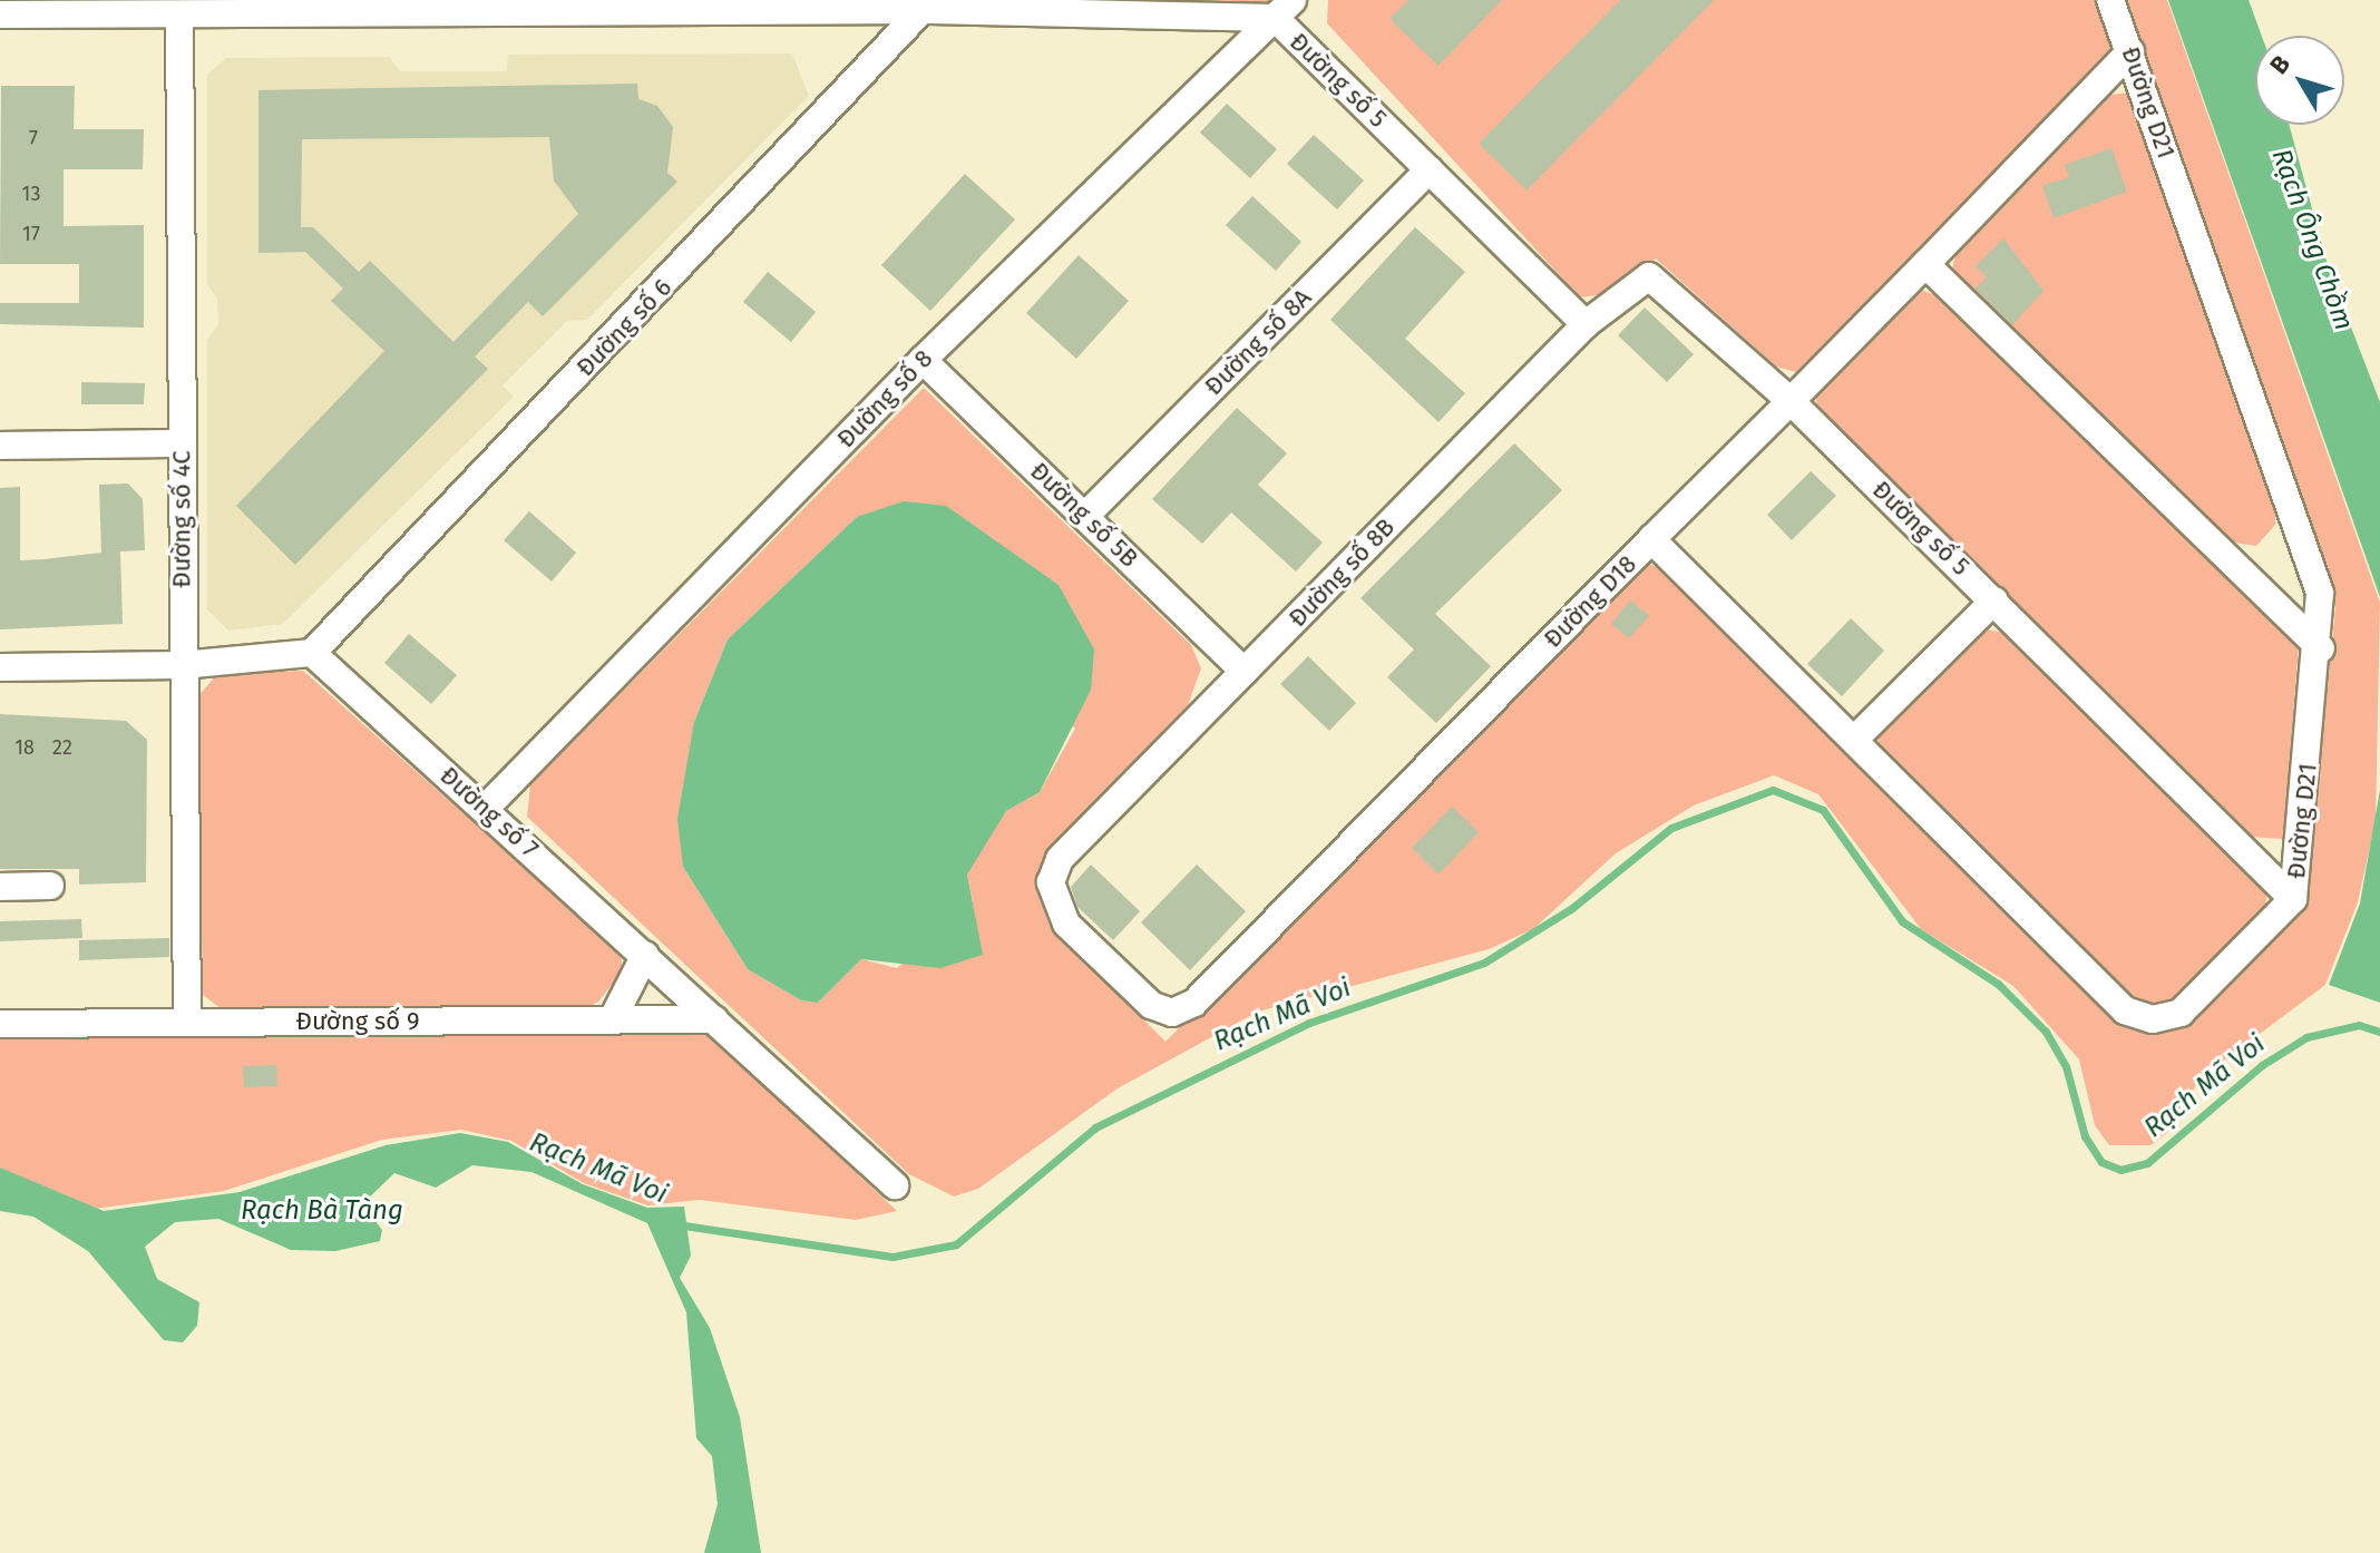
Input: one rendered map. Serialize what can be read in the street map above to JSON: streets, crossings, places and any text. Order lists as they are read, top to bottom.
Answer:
{
  "streets": {
    "street": [
      "Đường số 5",
      "Đường D21",
      "Đường số 6",
      "Đường số 8A",
      "Đường số 8",
      "Đường số 5B",
      "Đường số 4C",
      "Đường số 8B",
      "Đường D18",
      "Đường số 7",
      "Đường số 9"
    ]
  },
  "crossings": [
    ["Đường số 5", "Đường D21"],
    ["Đường số 5", "Đường số 6"],
    ["Đường số 5", "Đường số 8A"],
    ["Đường số 5", "Đường số 8"],
    ["Đường số 5", "Đường số 4C"],
    ["Đường số 5", "Đường số 8B"],
    ["Đường số 5", "Đường D18"],
    ["Đường D21", "Đường D18"],
    ["Đường số 6", "Đường số 7"],
    ["Đường số 8A", "Đường số 5B"],
    ["Đường số 8", "Đường số 5B"],
    ["Đường số 8", "Đường số 7"],
    ["Đường số 5B", "Đường số 8B"],
    ["Đường số 4C", "Đường số 9"],
    ["Đường số 8B", "Đường D18"],
    ["Đường số 7", "Đường số 9"]
  ],
  "water": ["Rạch Ông Chồm", "Rạch Mã Voi", "Rạch Bà Tàng"],
  "house_numbers": [
    "7",
    "13",
    "17",
    "18",
    "22"
  ],
  "north": "top left"
}
